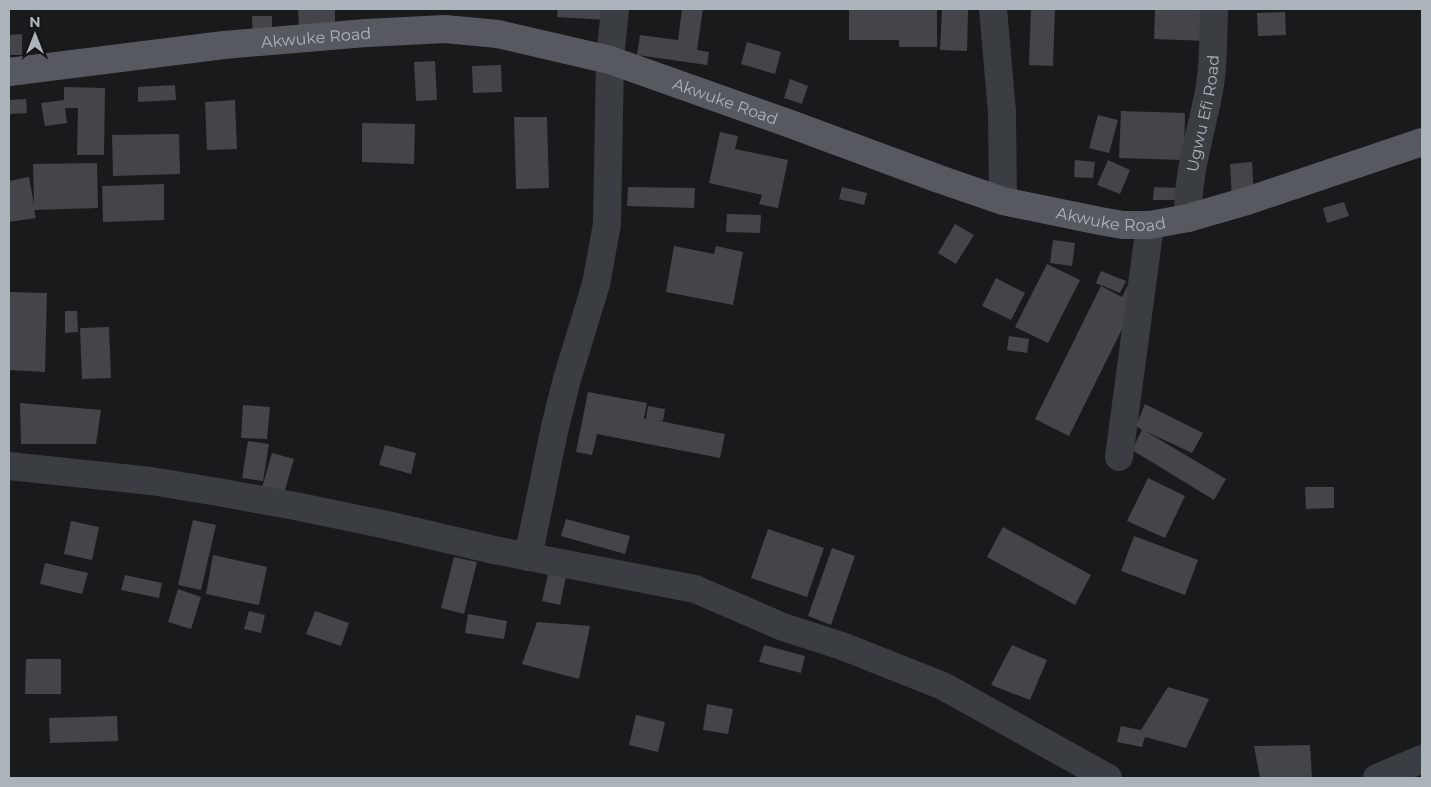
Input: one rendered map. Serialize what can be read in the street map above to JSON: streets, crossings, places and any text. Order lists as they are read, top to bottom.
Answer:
{
  "streets": {
    "main road": ["Akwuke Road"],
    "street": ["Ugwu Efi Road"]
  },
  "crossings": [
    ["Akwuke Road", "Ugwu Efi Road"]
  ],
  "north": "top"
}
